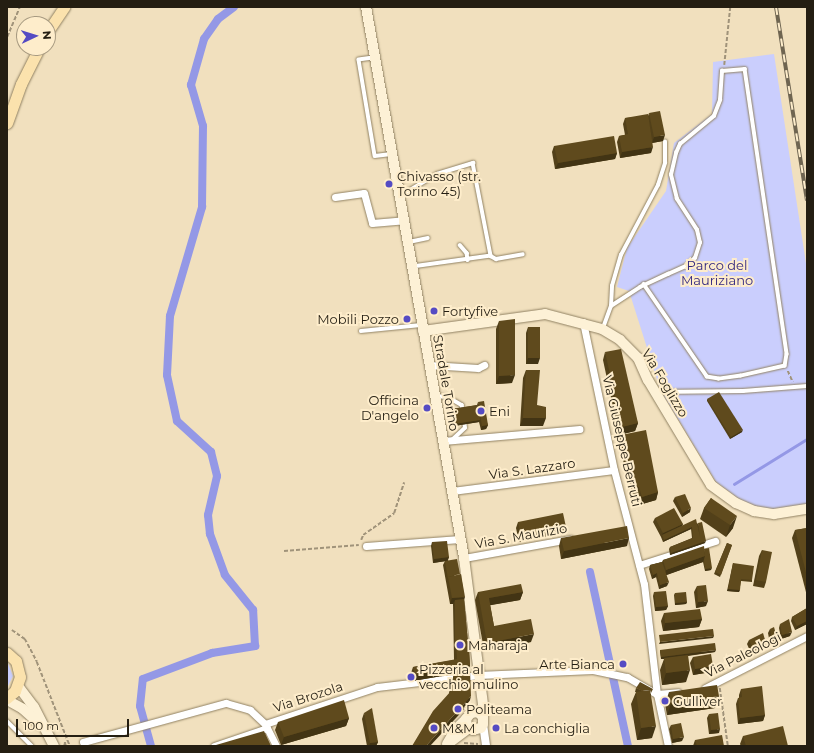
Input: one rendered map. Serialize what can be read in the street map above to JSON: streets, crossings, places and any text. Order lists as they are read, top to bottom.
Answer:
{
  "streets": {
    "main road": ["Stradale Torino", "Via Foglizzo"],
    "street": [
      "Via Giuseppe Berruti",
      "Via S. Lazzaro",
      "Via S. Maurizio",
      "Via Paleologi",
      "Via Brozola"
    ]
  },
  "crossings": [
    ["Stradale Torino", "Via Foglizzo"],
    ["Stradale Torino", "Via S. Lazzaro"],
    ["Stradale Torino", "Via S. Maurizio"],
    ["Stradale Torino", "Via Brozola"],
    ["Via Foglizzo", "Via Giuseppe Berruti"],
    ["Via Giuseppe Berruti", "Via S. Lazzaro"],
    ["Via Giuseppe Berruti", "Via Paleologi"]
  ],
  "parks": ["Parco del Mauriziano"],
  "places": [
    "Chivasso (str. Torino 45)",
    "Fortyfive",
    "Mobili Pozzo",
    "Officina D'angelo",
    "Eni",
    "Maharaja",
    "Arte Bianca",
    "Pizzeria al vecchio mulino",
    "Gulliver",
    "Politeama",
    "M&M",
    "La conchiglia"
  ],
  "scale_bar": "100 m",
  "north": "right"
}
